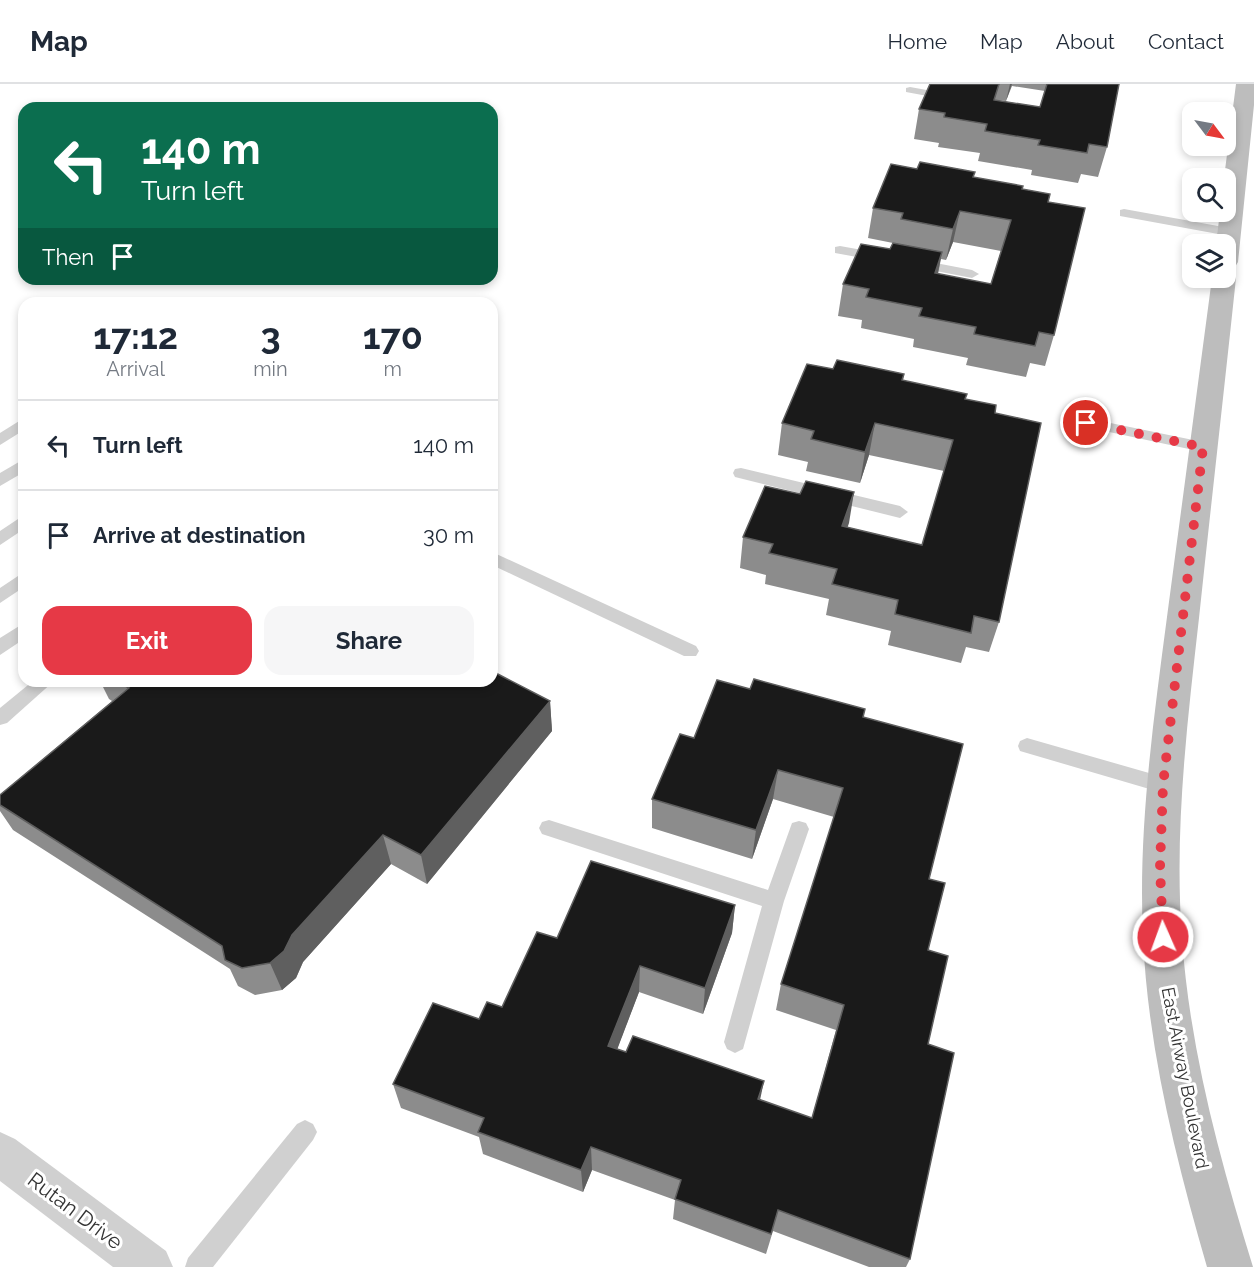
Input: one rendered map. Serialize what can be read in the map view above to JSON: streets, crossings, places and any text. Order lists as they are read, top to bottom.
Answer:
{
  "streets": {
    "main road": ["East Airway Boulevard"],
    "street": ["Rutan Drive"]
  },
  "north": "bottom right",
  "page": {
    "header": "Map",
    "nav": [
      "Home",
      "Map",
      "About",
      "Contact"
    ],
    "turn": ["140 m", "Turn left"],
    "then": "Then",
    "eta": [
      "17:12",
      "Arrival",
      "3",
      "min",
      "170",
      "m"
    ],
    "list": [
      {
        "name": "Turn left",
        "value": "140 m"
      },
      {
        "name": "Arrive at destination",
        "value": "30 m"
      }
    ],
    "buttons": ["Exit", "Share"]
  }
}
